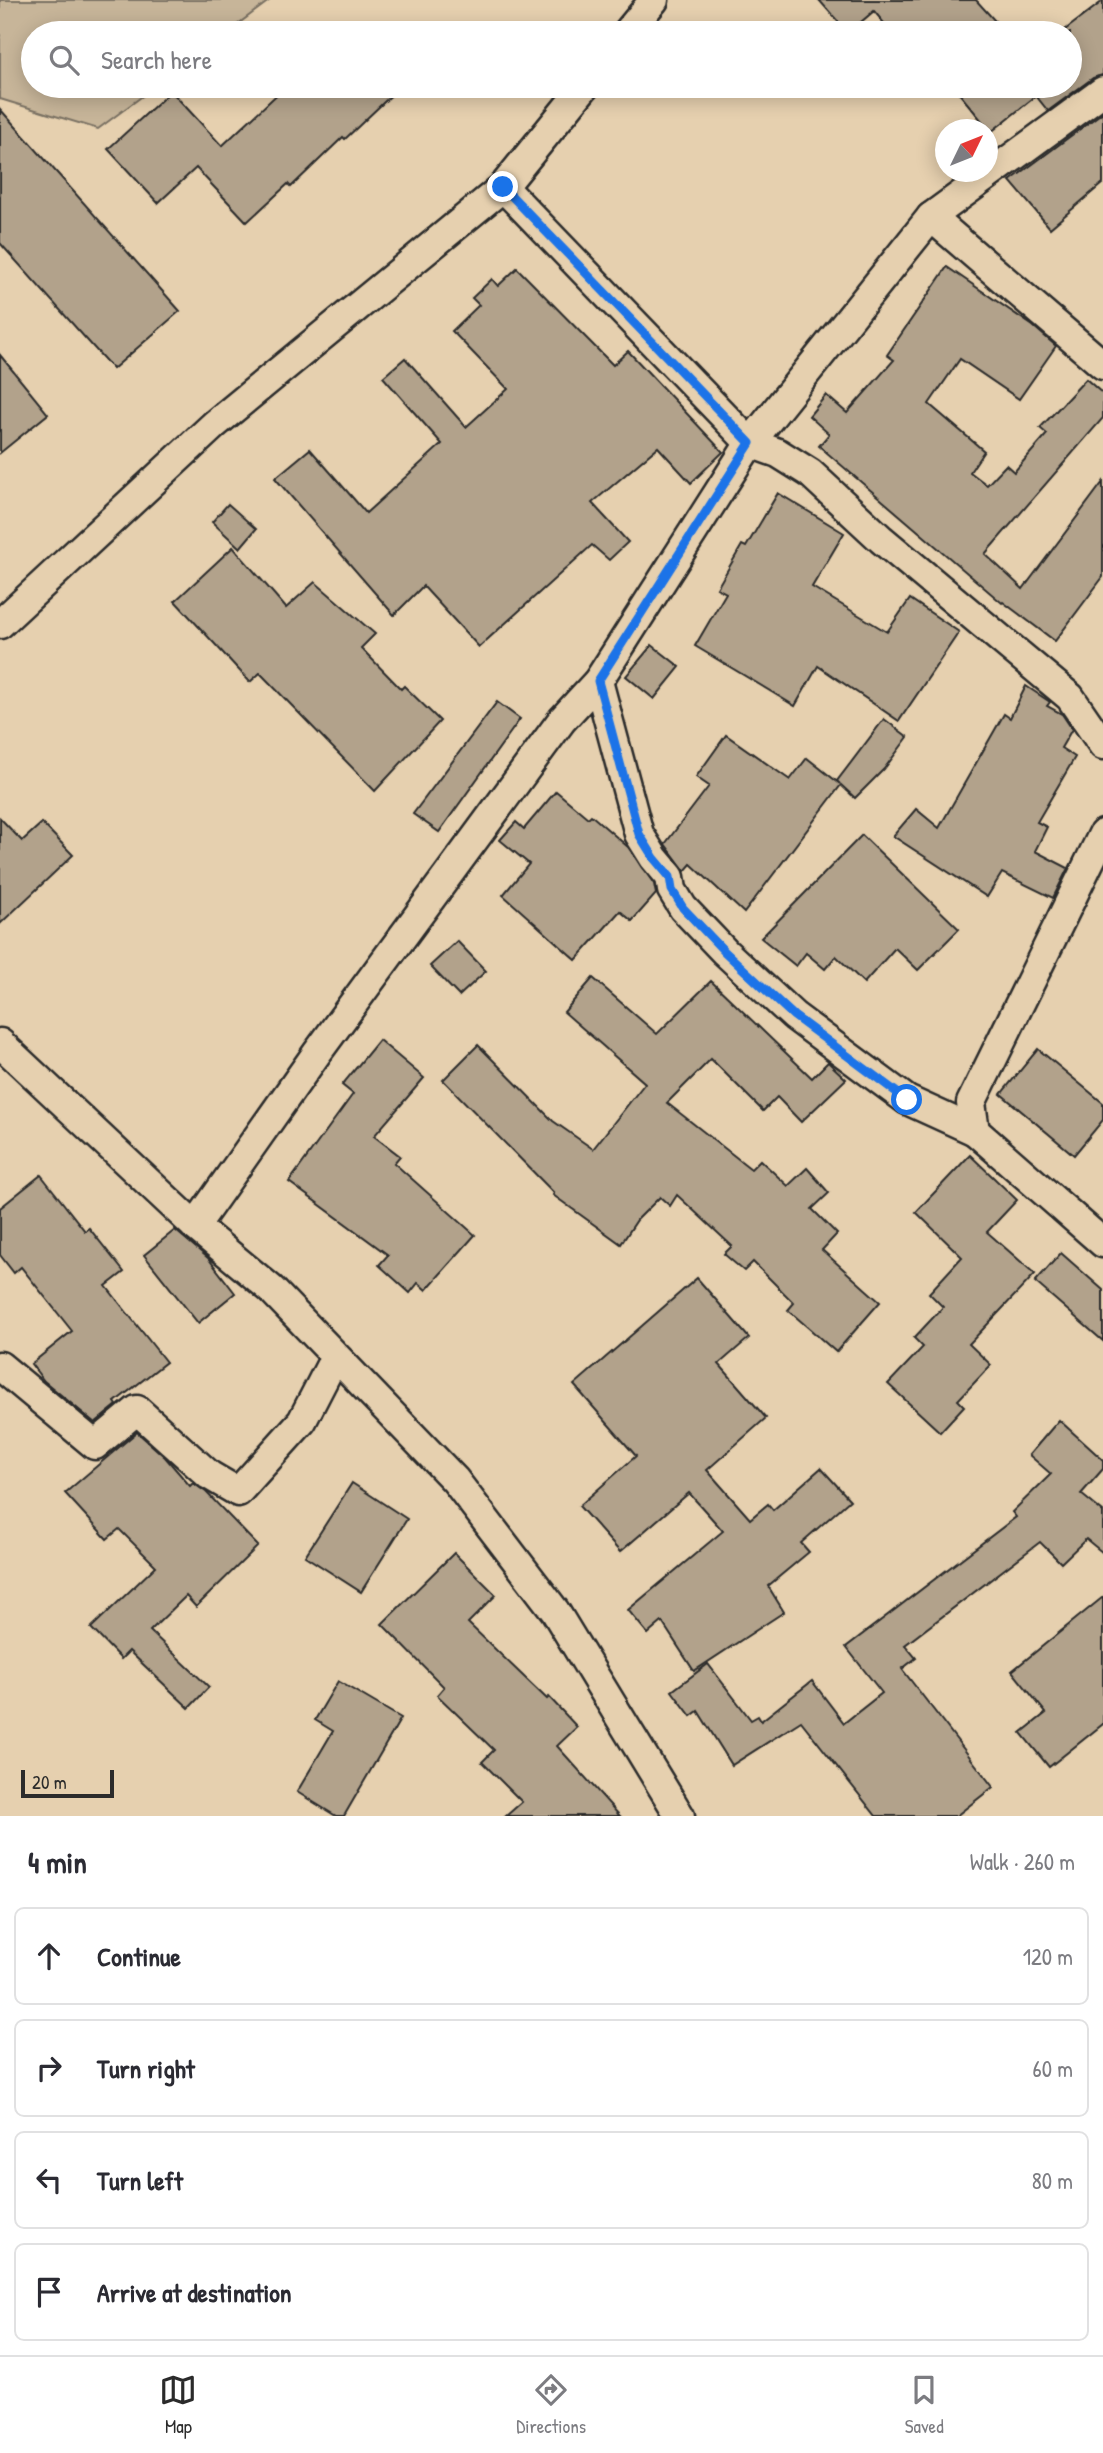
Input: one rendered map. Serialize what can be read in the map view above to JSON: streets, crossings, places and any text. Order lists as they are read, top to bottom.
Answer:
{
  "scale_bar": "20 m",
  "north": "top right",
  "page": {
    "search": "Search here",
    "scale": "20 m",
    "heading": ["4 min", "Walk · 260 m"],
    "list": [
      ["Continue", "120 m"],
      ["Turn right", "60 m"],
      ["Turn left", "80 m"],
      "Arrive at destination"
    ],
    "nav": ["Map", "Directions", "Saved"]
  }
}
